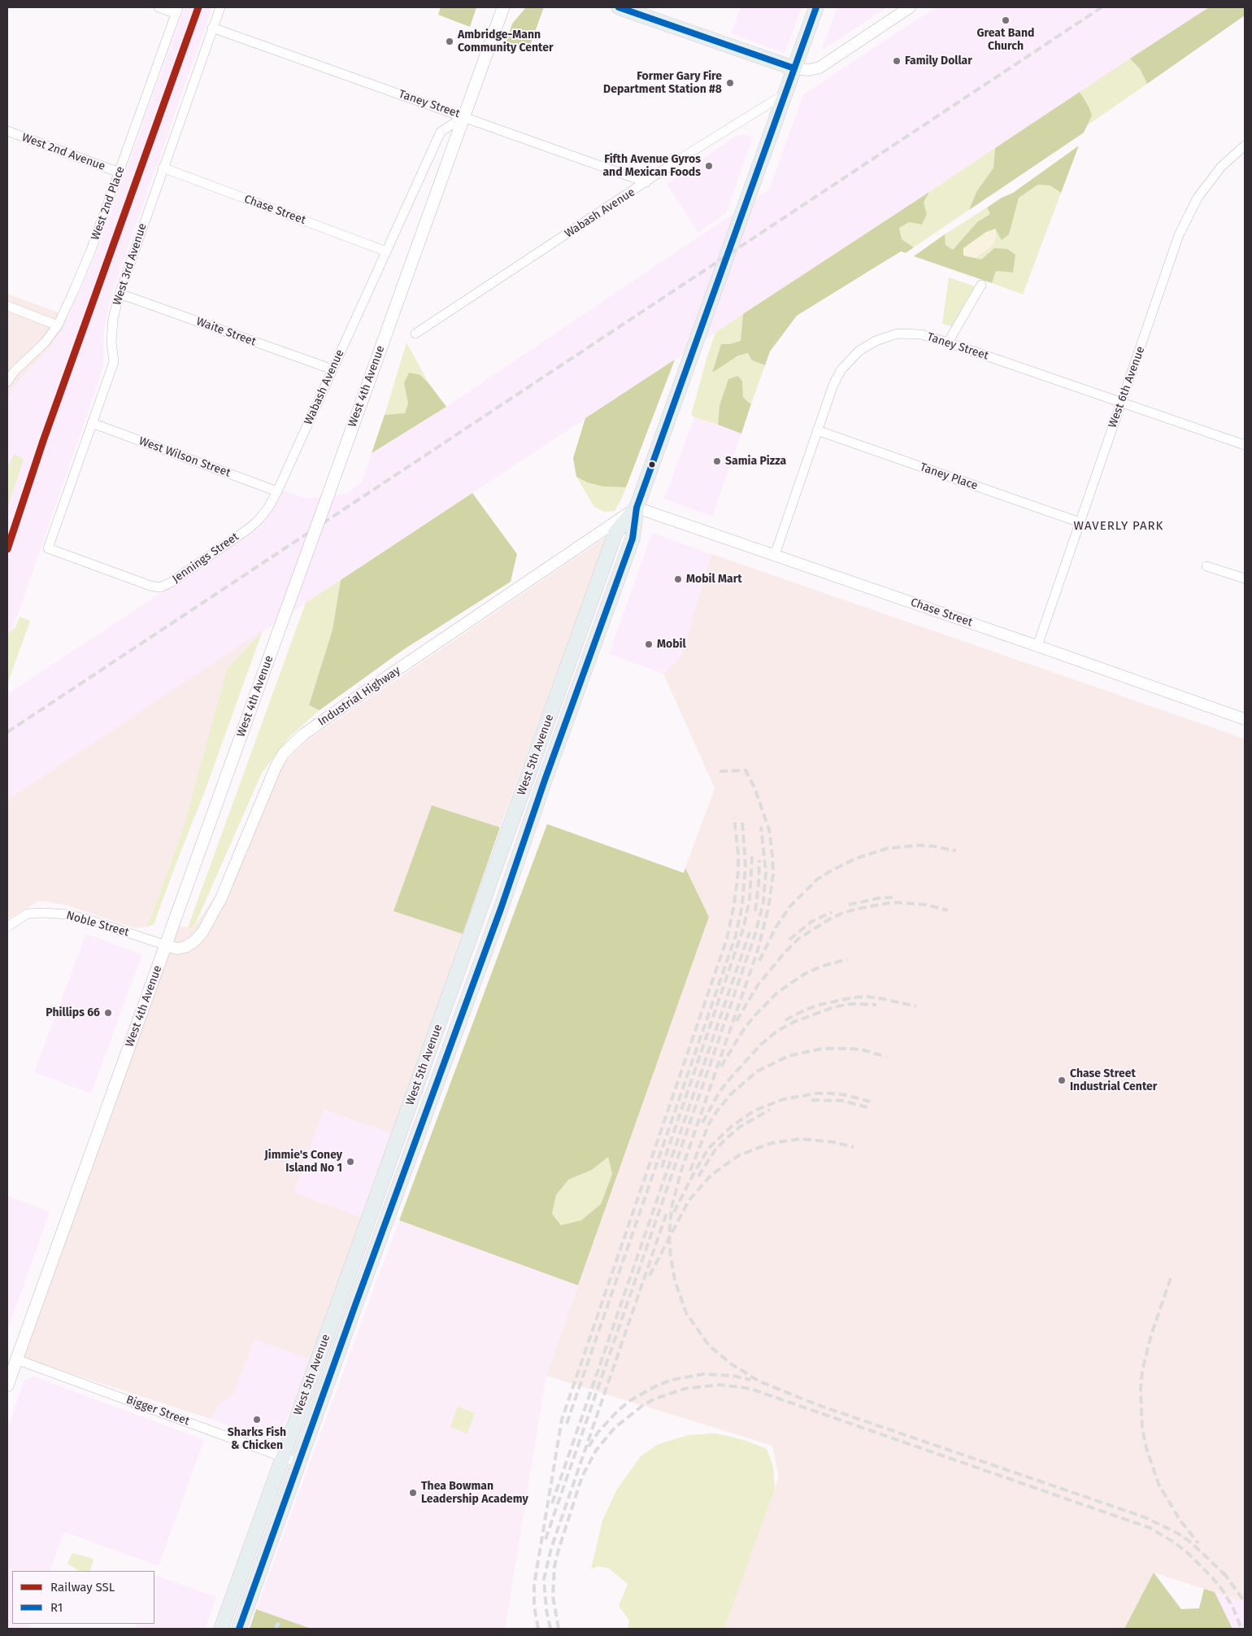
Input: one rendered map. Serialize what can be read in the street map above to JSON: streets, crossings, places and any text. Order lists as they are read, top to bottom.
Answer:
{
  "streets": {
    "main road": ["West 4th Avenue", "West 5th Avenue"],
    "street": [
      "Taney Street",
      "West 2nd Avenue",
      "West 2nd Place",
      "Chase Street",
      "Wabash Avenue",
      "West 3rd Avenue",
      "Waite Street",
      "West 6th Avenue",
      "West Wilson Street",
      "Taney Place",
      "Jennings Street",
      "Industrial Highway",
      "Noble Street",
      "Bigger Street"
    ]
  },
  "crossings": [
    ["Taney Street", "Chase Street"],
    ["Taney Street", "Wabash Avenue"],
    ["Taney Street", "West 3rd Avenue"],
    ["Taney Street", "West 4th Avenue"],
    ["Taney Street", "West 6th Avenue"],
    ["Taney Street", "Taney Place"],
    ["West 2nd Avenue", "West 2nd Place"],
    ["Chase Street", "Wabash Avenue"],
    ["Chase Street", "West 3rd Avenue"],
    ["Chase Street", "West 6th Avenue"],
    ["Chase Street", "Industrial Highway"],
    ["Chase Street", "West 5th Avenue"],
    ["Wabash Avenue", "Waite Street"],
    ["Wabash Avenue", "West 4th Avenue"],
    ["Wabash Avenue", "West Wilson Street"],
    ["Wabash Avenue", "Jennings Street"],
    ["Wabash Avenue", "West 5th Avenue"],
    ["West 3rd Avenue", "Waite Street"],
    ["West 3rd Avenue", "West Wilson Street"],
    ["West 3rd Avenue", "Jennings Street"],
    ["West 4th Avenue", "Industrial Highway"],
    ["West 4th Avenue", "Noble Street"],
    ["West 4th Avenue", "Bigger Street"],
    ["West 6th Avenue", "Taney Place"],
    ["West Wilson Street", "Jennings Street"],
    ["Industrial Highway", "West 5th Avenue"],
    ["Industrial Highway", "Noble Street"],
    ["West 5th Avenue", "Bigger Street"]
  ],
  "districts": ["WAVERLY PARK"],
  "places": [
    "Great Band Church",
    "Ambridge-Mann Community Center",
    "Family Dollar",
    "Former Gary Fire Department Station #8",
    "Fifth Avenue Gyros and Mexican Foods",
    "Samia Pizza",
    "Mobil Mart",
    "Mobil",
    "Phillips 66",
    "Chase Street Industrial Center",
    "Jimmie's Coney Island No 1",
    "Sharks Fish & Chicken",
    "Thea Bowman Leadership Academy"
  ],
  "lines": ["rail line SSL", "transit line R1"],
  "legend": ["Railway SSL", "R1"]
}
